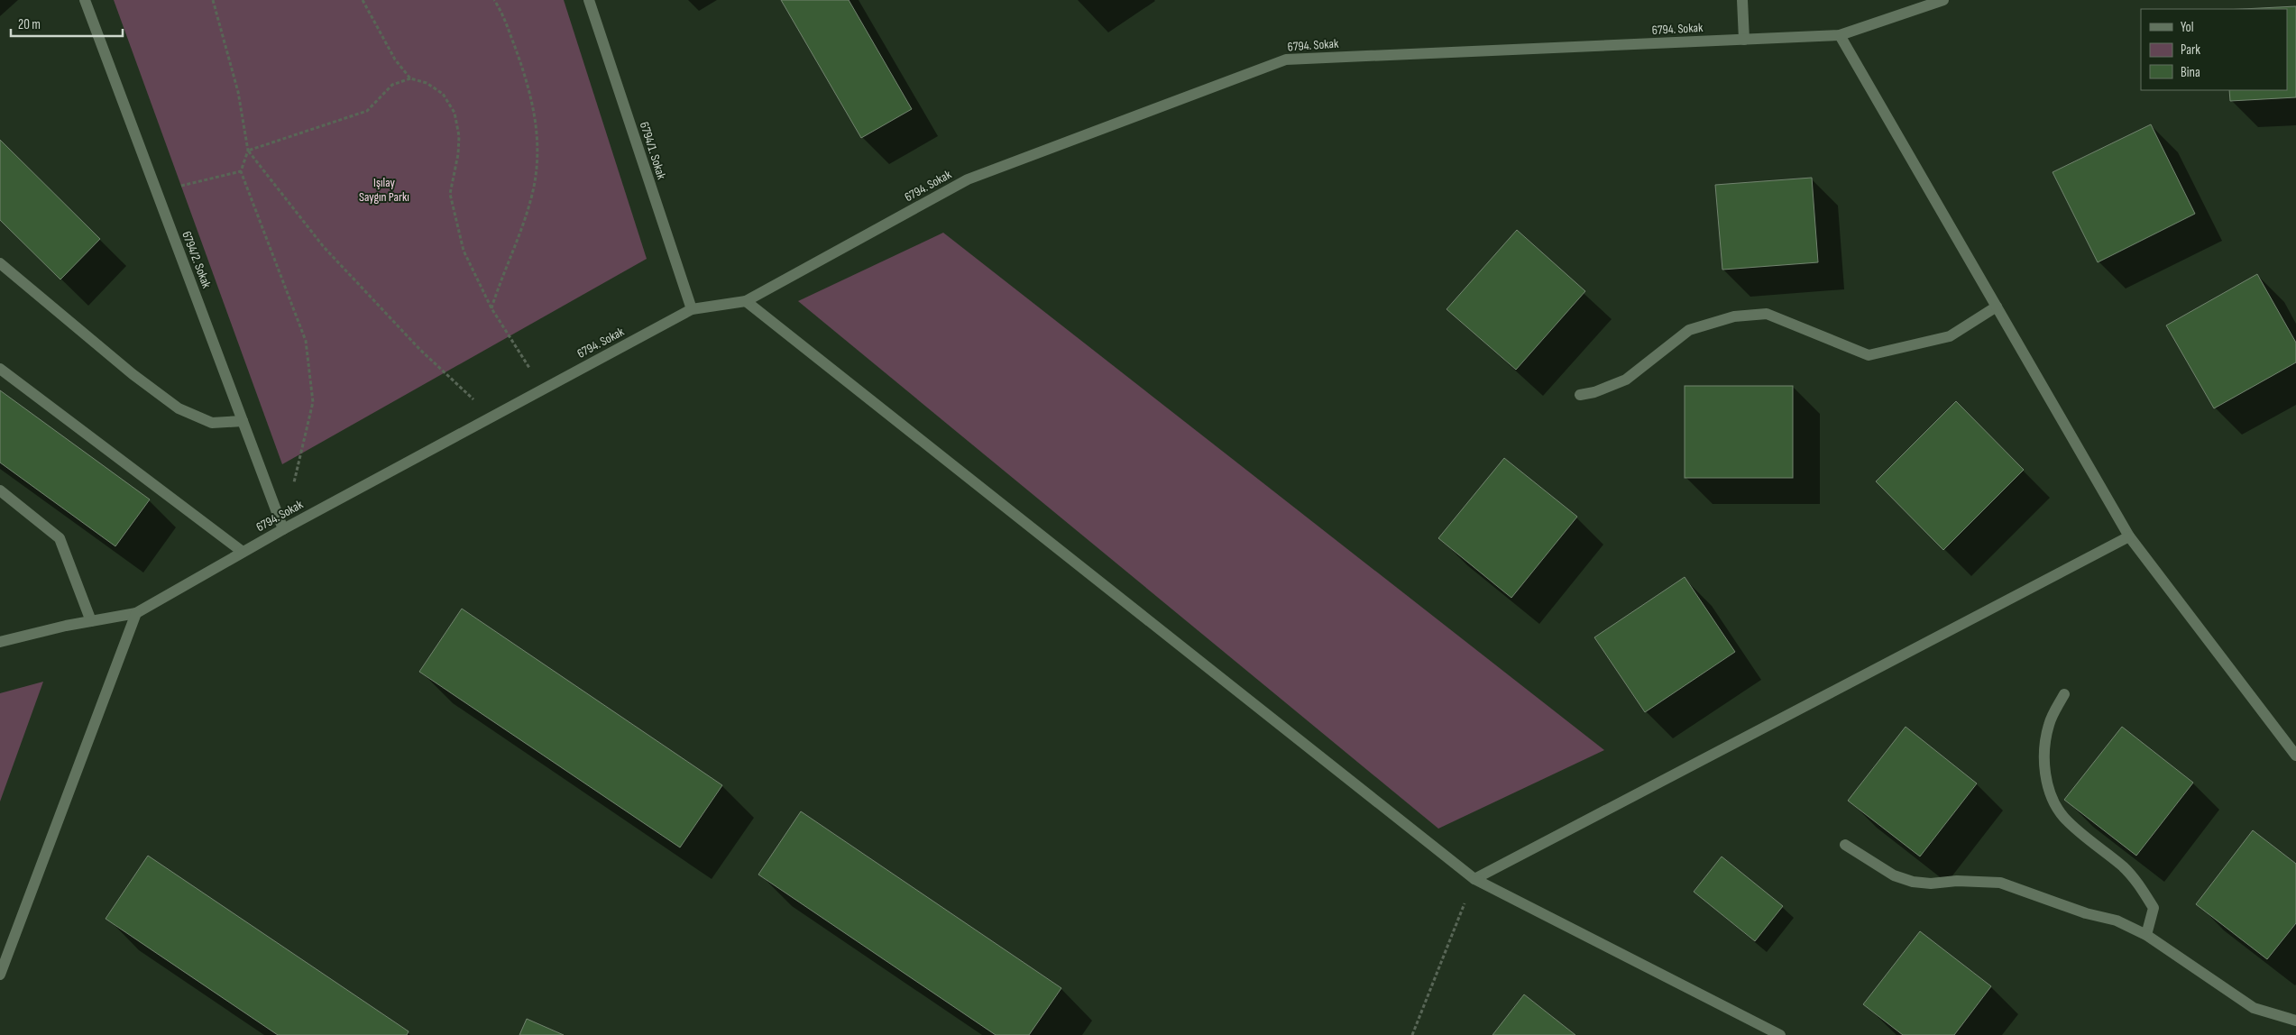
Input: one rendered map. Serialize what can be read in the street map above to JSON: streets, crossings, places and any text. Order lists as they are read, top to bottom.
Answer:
{
  "streets": {
    "street": ["6794. Sokak", "6794/1. Sokak", "6794/2. Sokak"]
  },
  "crossings": [
    ["6794. Sokak", "6794/1. Sokak"],
    ["6794. Sokak", "6794/2. Sokak"]
  ],
  "parks": ["Işılay Saygın Parkı"],
  "legend": ["Yol", "Park", "Bina"],
  "scale_bar": "20 m"
}
